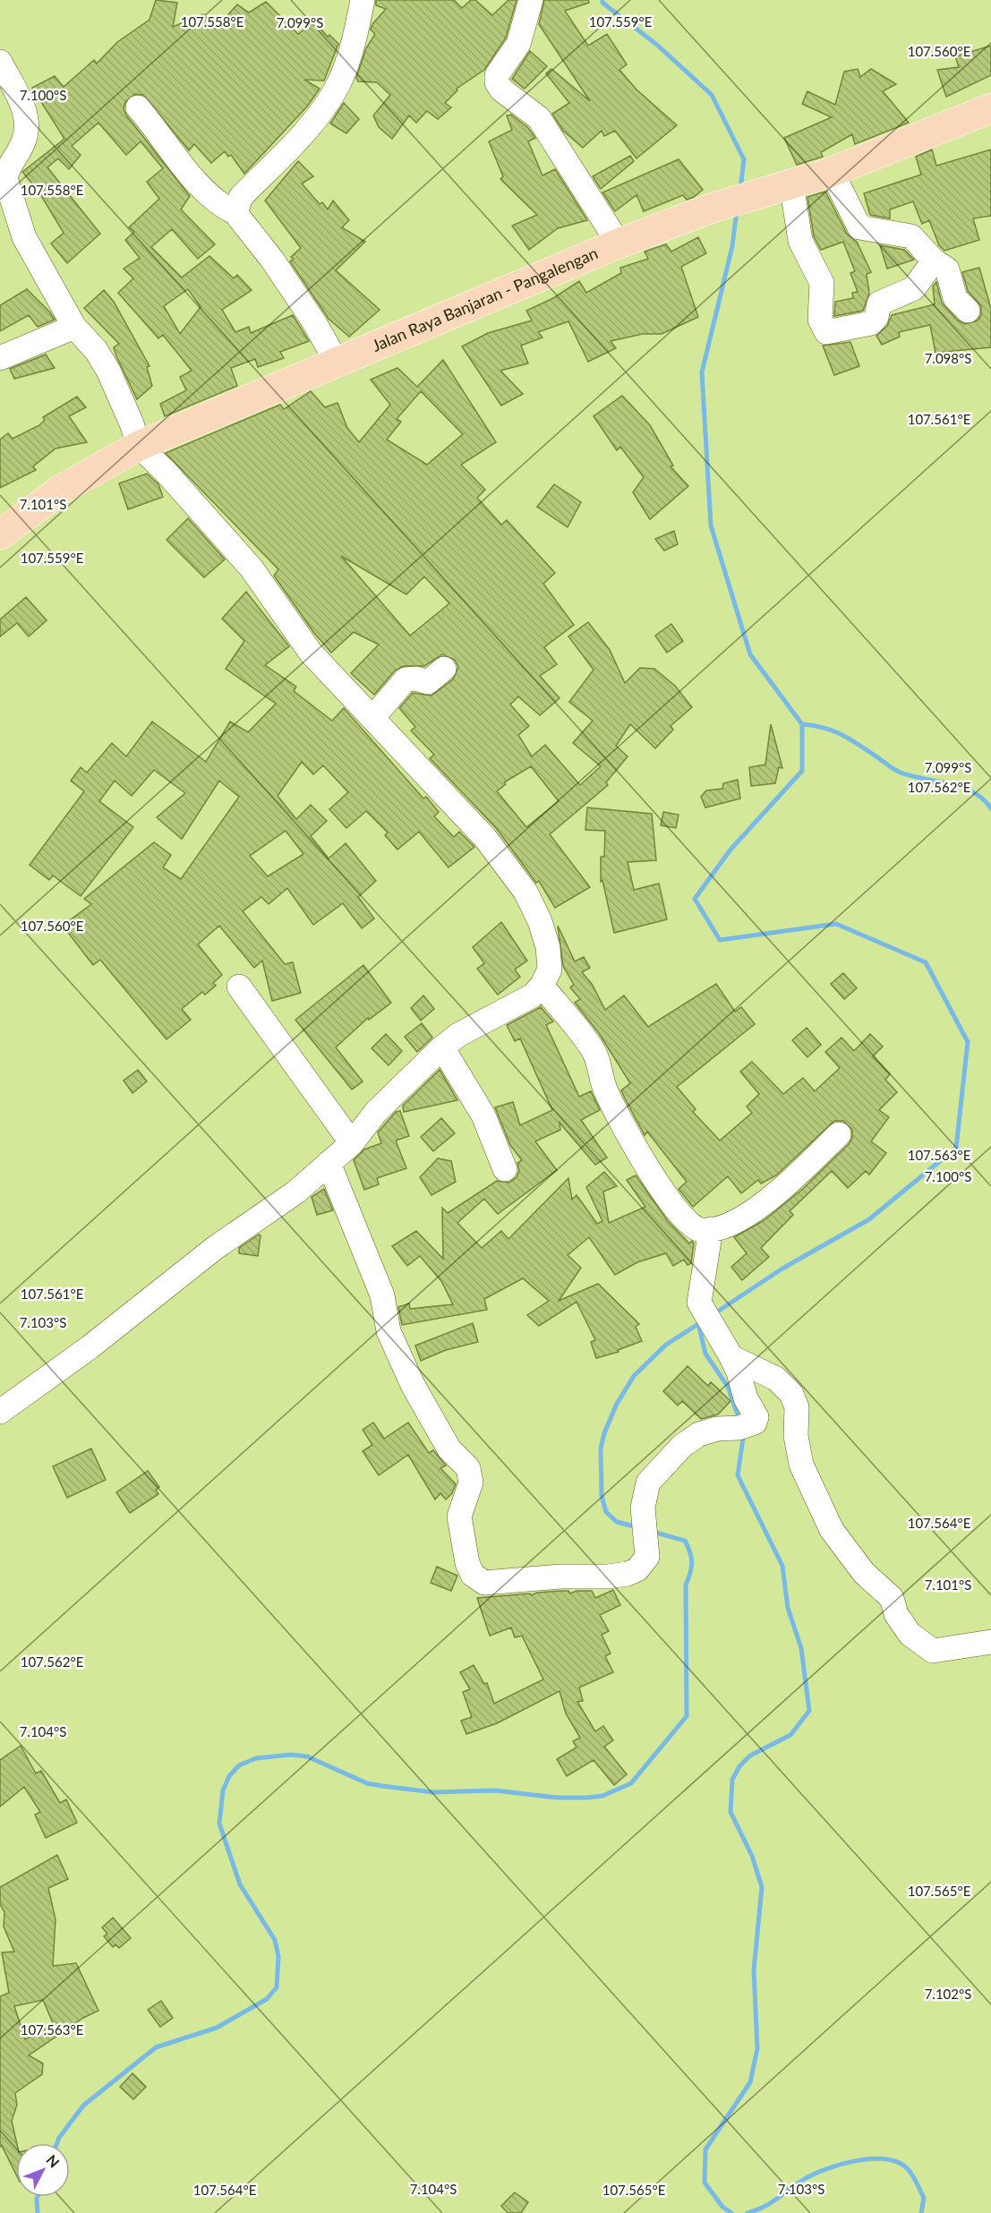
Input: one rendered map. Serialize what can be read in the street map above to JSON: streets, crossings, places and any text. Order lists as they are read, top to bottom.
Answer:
{
  "streets": {
    "main road": ["Jalan Raya Banjaran - Pangalengan"]
  },
  "north": "top right",
  "coordinates": [
    "107.558°E",
    "107.559°E",
    "7.099°S",
    "107.560°E",
    "7.100°S",
    "7.098°S",
    "107.561°E",
    "7.101°S",
    "107.562°E",
    "107.563°E",
    "7.103°S",
    "107.564°E",
    "7.104°S",
    "107.565°E",
    "7.102°S"
  ]
}
